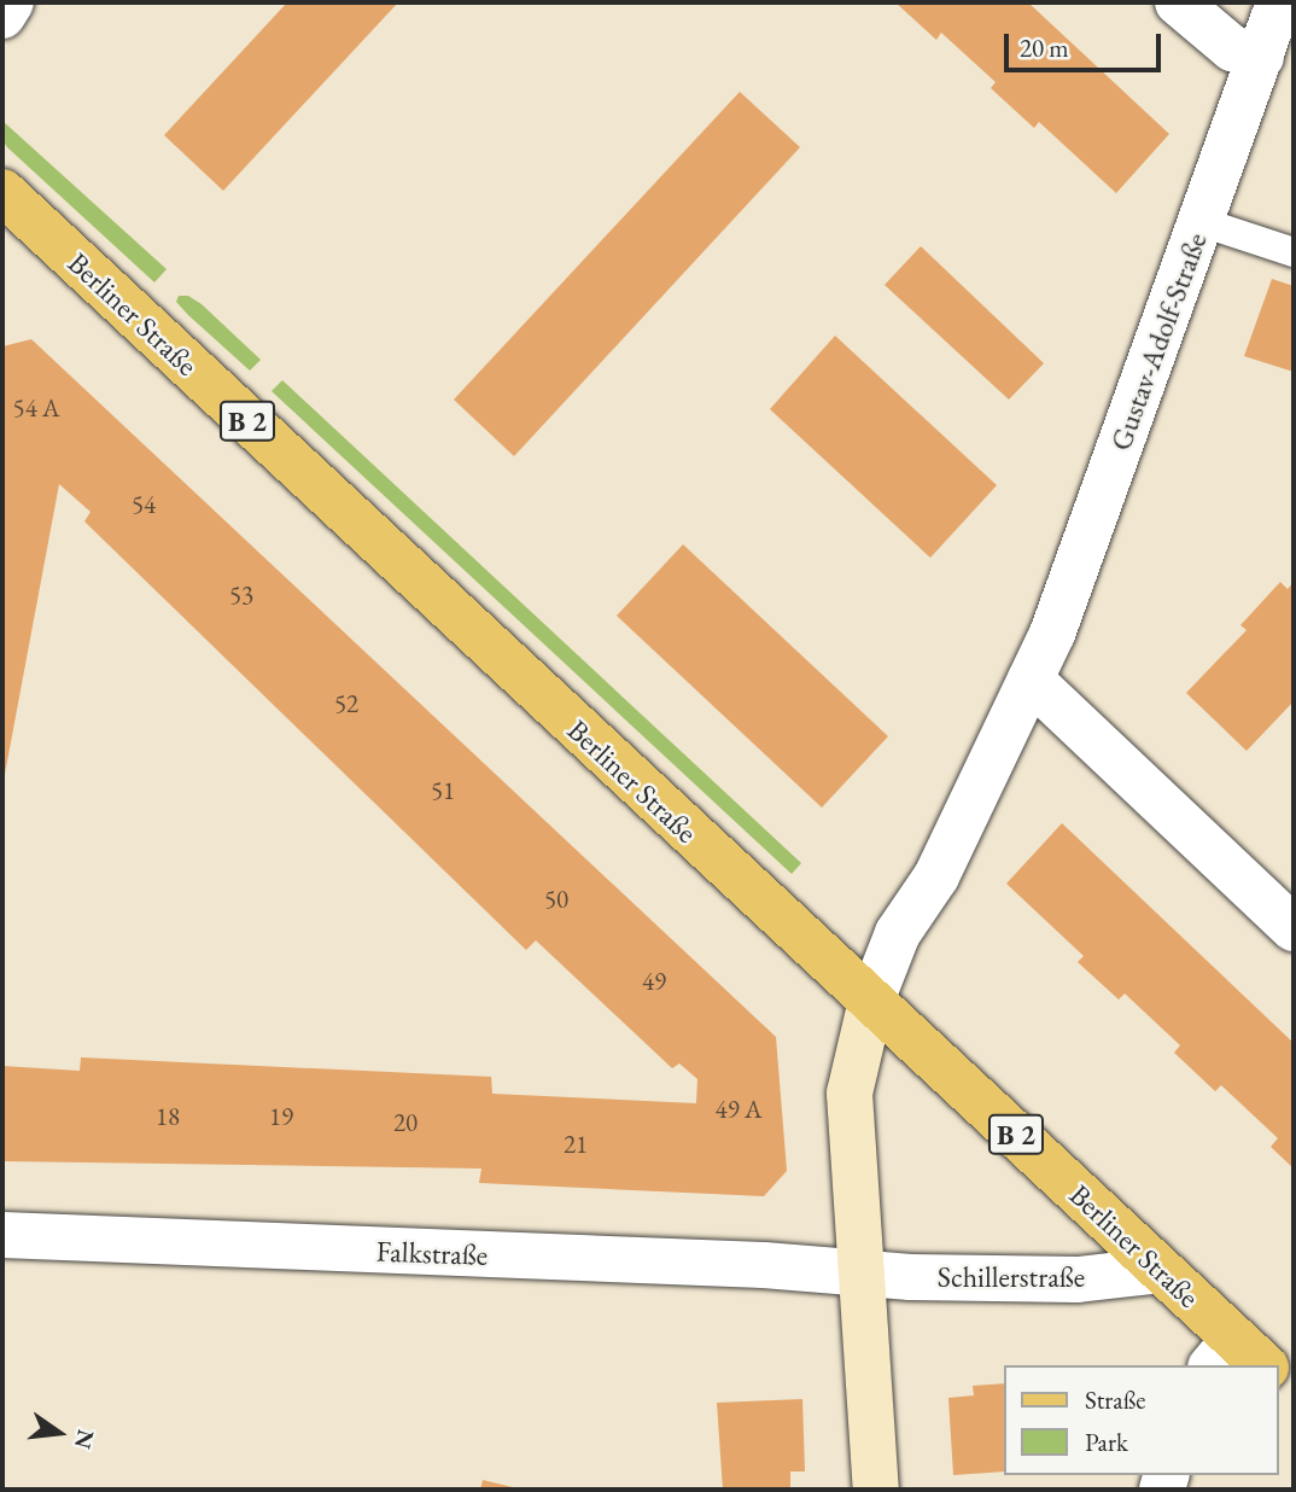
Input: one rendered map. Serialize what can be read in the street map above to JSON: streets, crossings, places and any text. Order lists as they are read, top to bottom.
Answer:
{
  "streets": {
    "main road": ["Berliner Straße", "B 2"],
    "street": ["Gustav-Adolf-Straße", "Falkstraße", "Schillerstraße"]
  },
  "crossings": [
    ["Berliner Straße", "Gustav-Adolf-Straße"],
    ["Berliner Straße", "Schillerstraße"],
    ["Falkstraße", "Schillerstraße"]
  ],
  "house_numbers": [
    "54 A",
    "54",
    "53",
    "52",
    "51",
    "50",
    "49",
    "49 A",
    "18",
    "19",
    "20",
    "21"
  ],
  "legend": ["Straße", "Park"],
  "scale_bar": "20 m",
  "north": "right"
}
